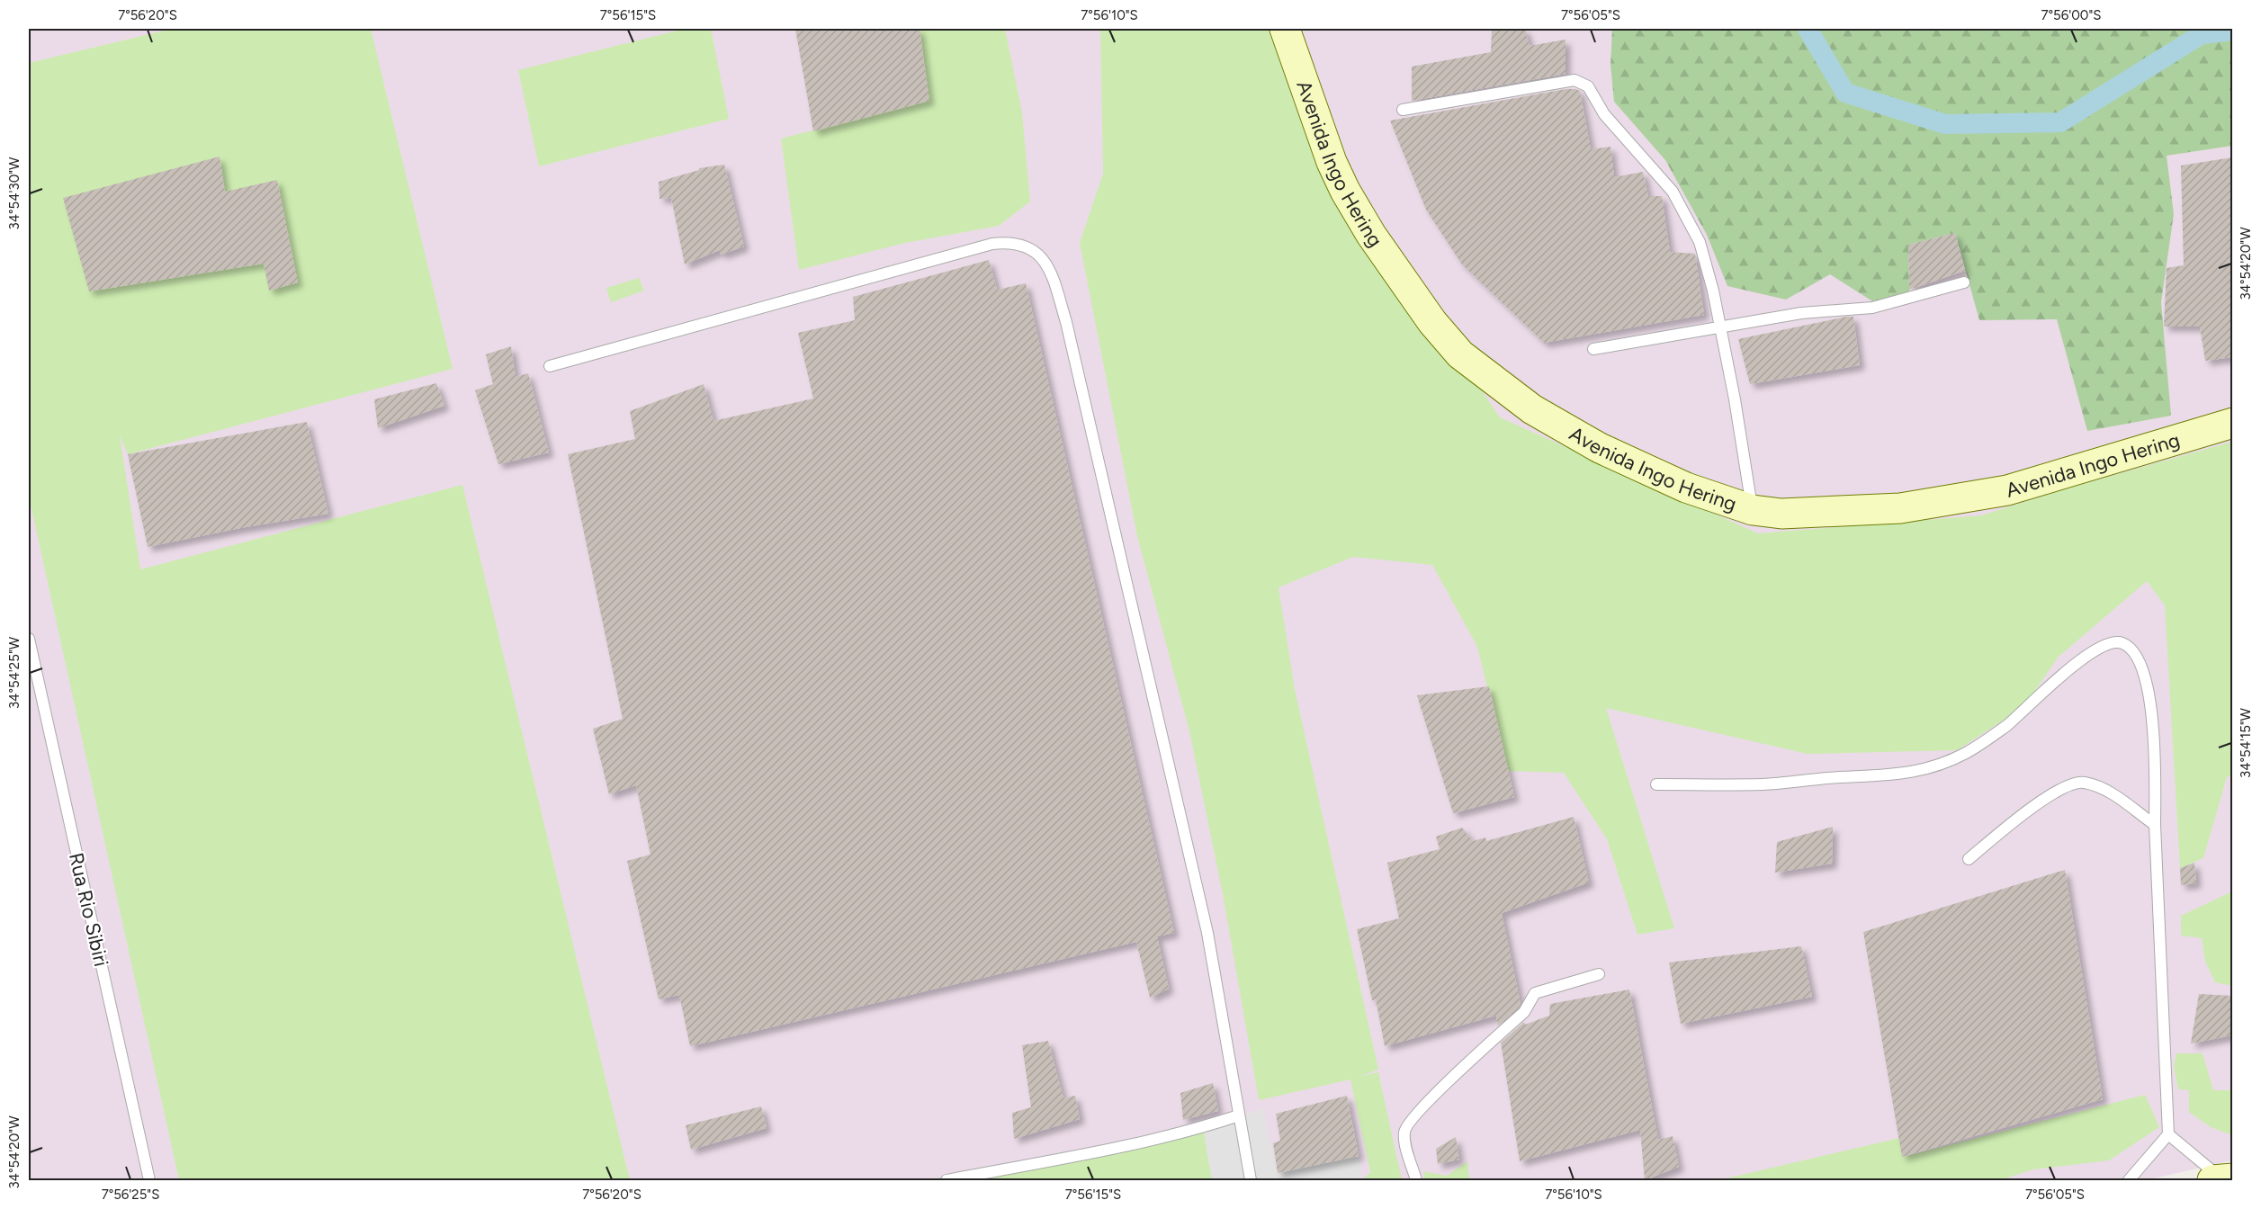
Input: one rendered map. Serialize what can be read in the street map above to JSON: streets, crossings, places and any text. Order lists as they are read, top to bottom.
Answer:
{
  "streets": {
    "main road": ["Avenida Ingo Hering"],
    "lane": ["Rua Rio Sibiri"]
  },
  "coordinates": [
    "7°56'20\"S",
    "7°56'15\"S",
    "7°56'10\"S",
    "7°56'05\"S",
    "7°56'00\"S",
    "34°54'30\"W",
    "34°54'20\"W",
    "34°54'25\"W",
    "34°54'15\"W",
    "7°56'25\"S"
  ]
}
